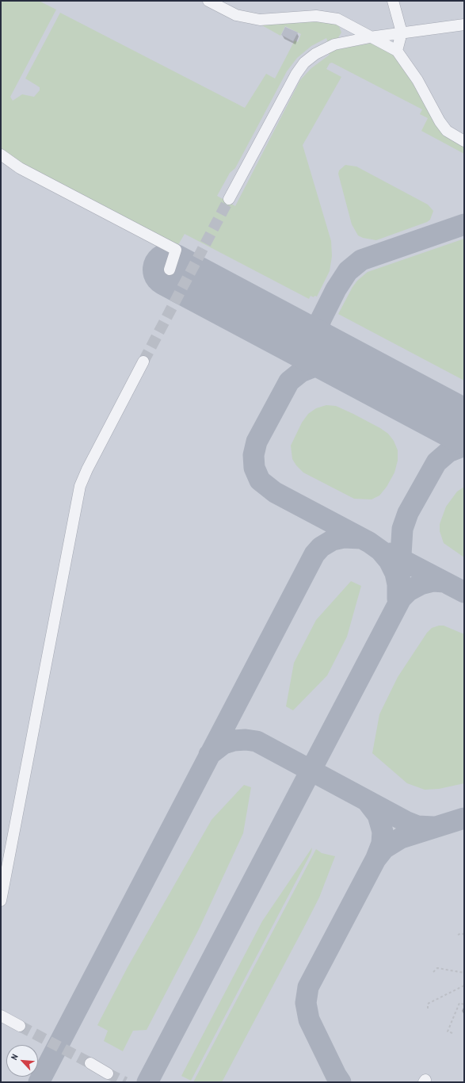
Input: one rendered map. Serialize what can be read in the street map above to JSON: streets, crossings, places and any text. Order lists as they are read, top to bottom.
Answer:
{
  "north": "top left"
}
